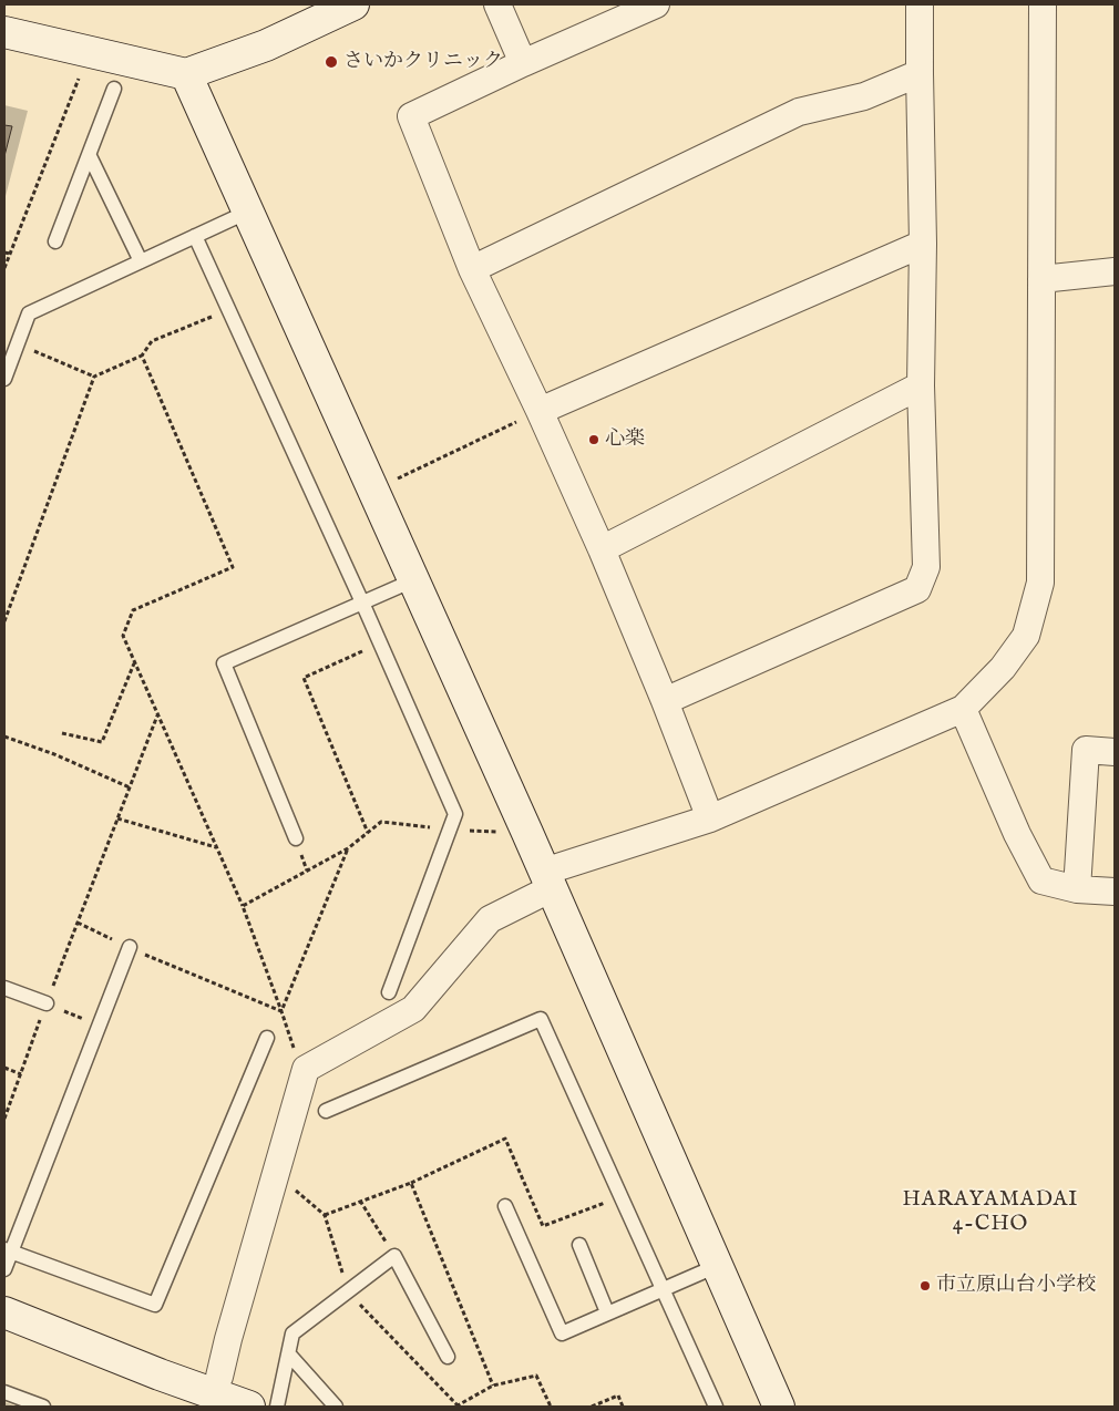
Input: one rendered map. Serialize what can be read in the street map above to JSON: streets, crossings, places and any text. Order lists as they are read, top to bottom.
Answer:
{
  "districts": ["HARAYAMADAI 4-CHO"],
  "places": ["さいかクリニック", "心楽", "市立原山台小学校"]
}
